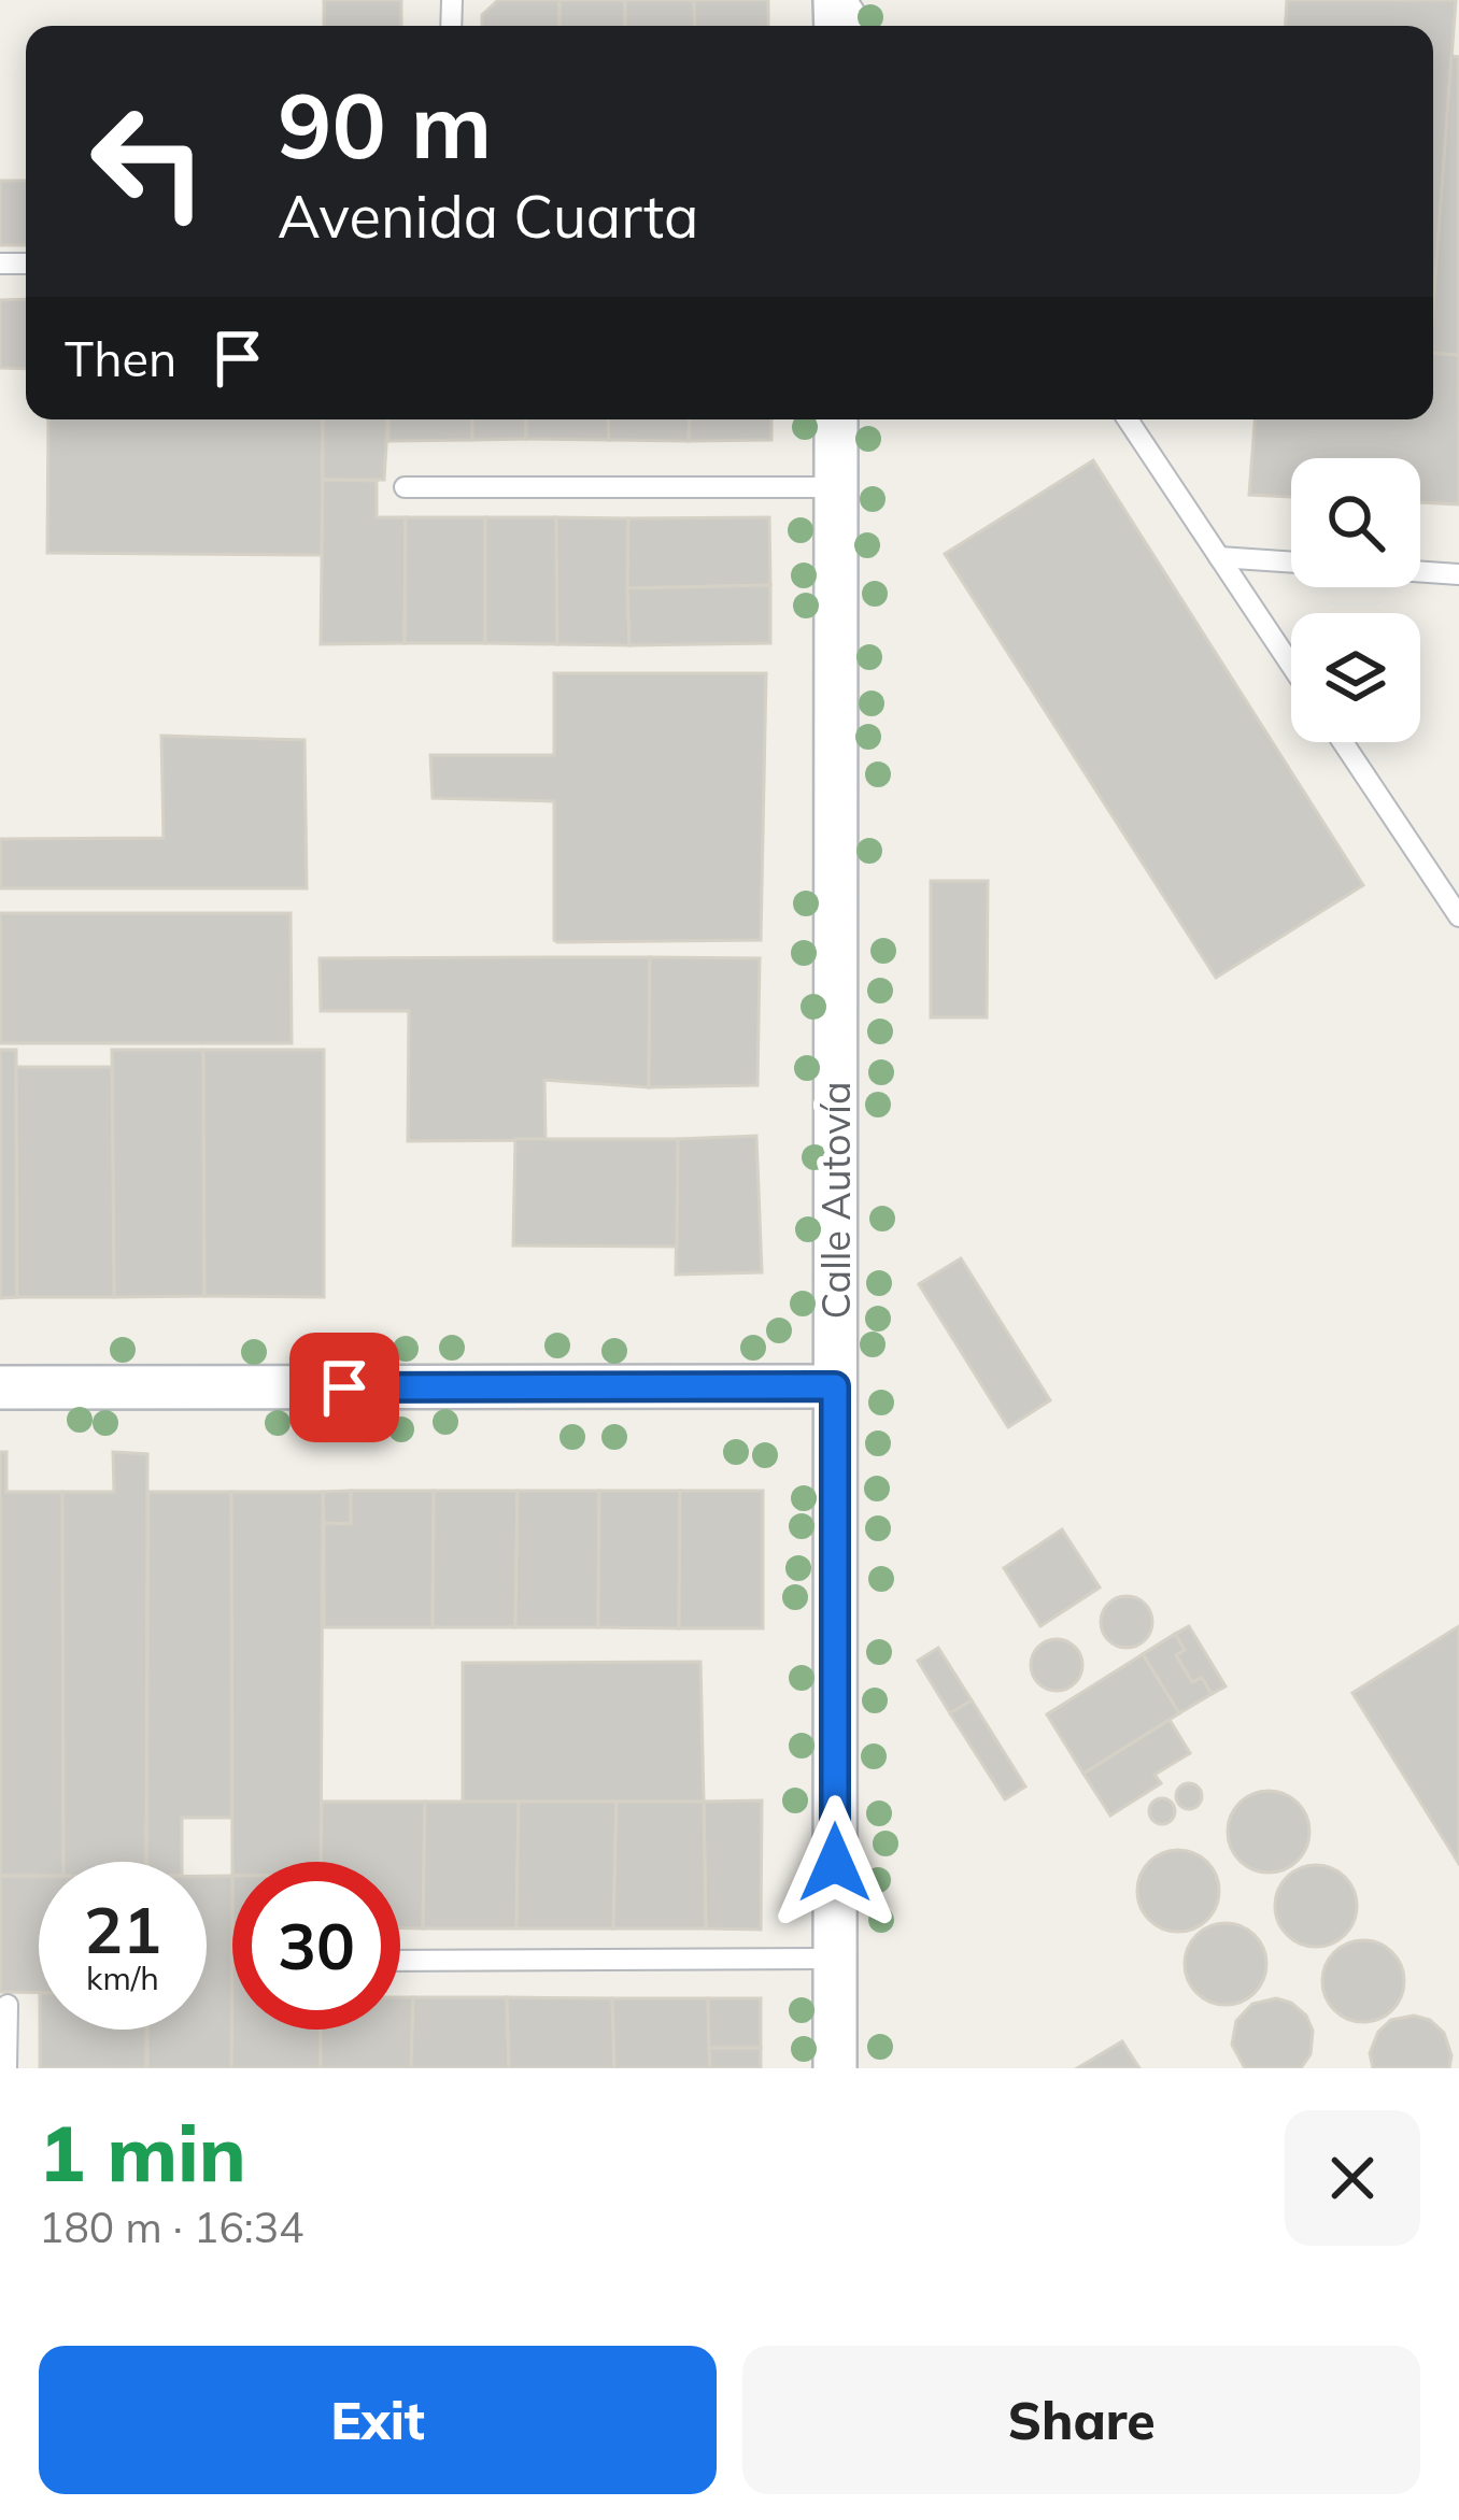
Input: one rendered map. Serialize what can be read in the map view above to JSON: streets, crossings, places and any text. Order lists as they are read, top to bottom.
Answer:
{
  "streets": {
    "street": ["Calle Autovía"]
  },
  "page": {
    "turn": ["90 m", "Avenida Cuarta"],
    "then": "Then",
    "speed": "21 km/h",
    "limit": "30",
    "heading": ["1 min", "180 m · 16:34"],
    "buttons": ["Exit", "Share"]
  }
}
